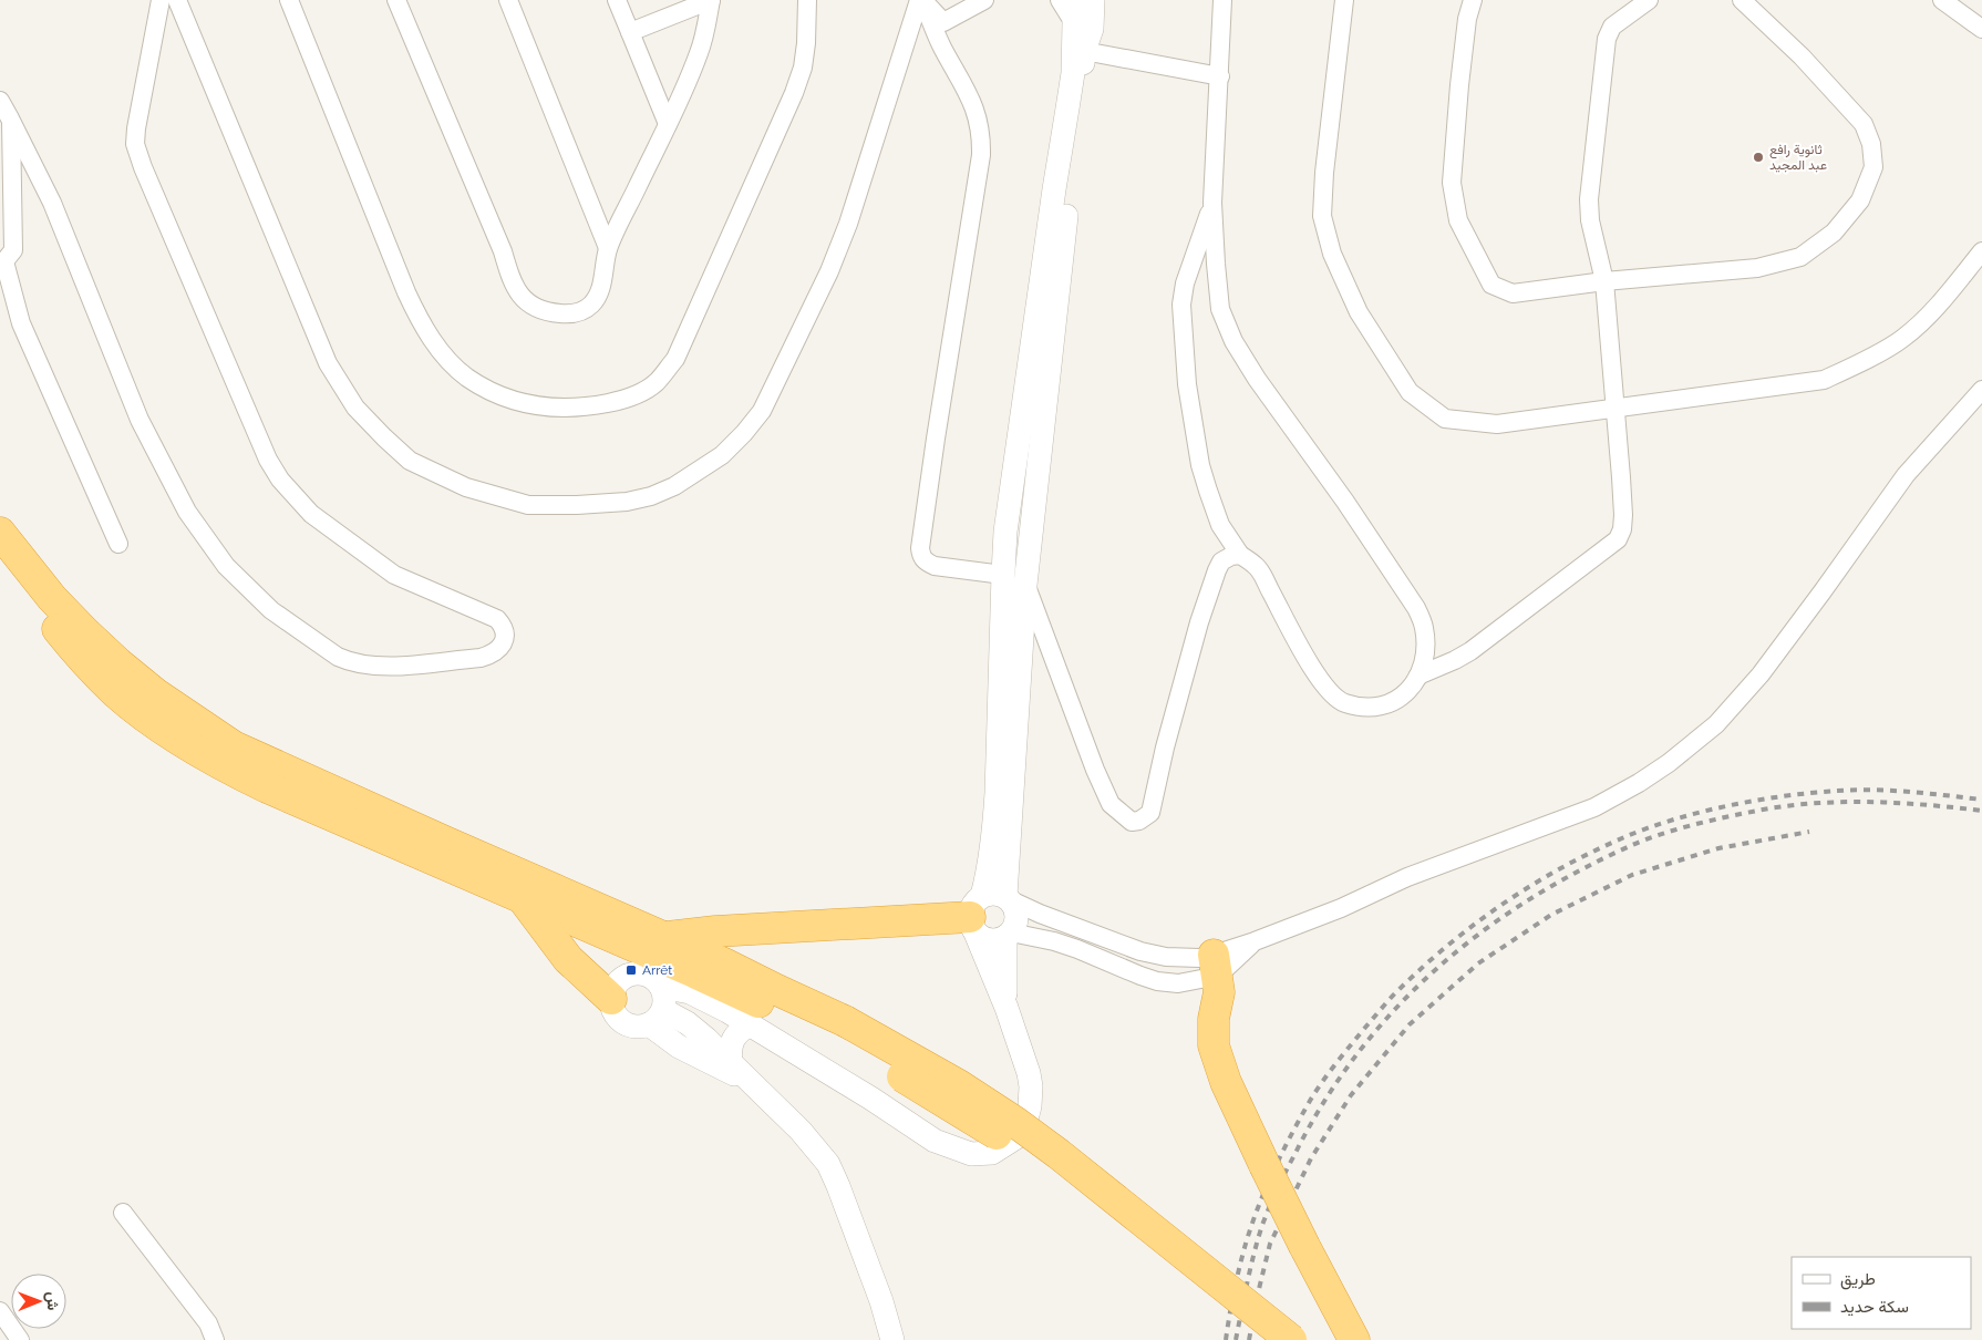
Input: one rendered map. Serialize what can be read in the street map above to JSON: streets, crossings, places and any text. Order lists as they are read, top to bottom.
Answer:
{
  "places": {
    "other": ["ثانوية رافع عبد المجيد"],
    "transit": ["Arrêt"]
  },
  "legend": ["طريق", "سكة حديد"],
  "north": "right"
}
